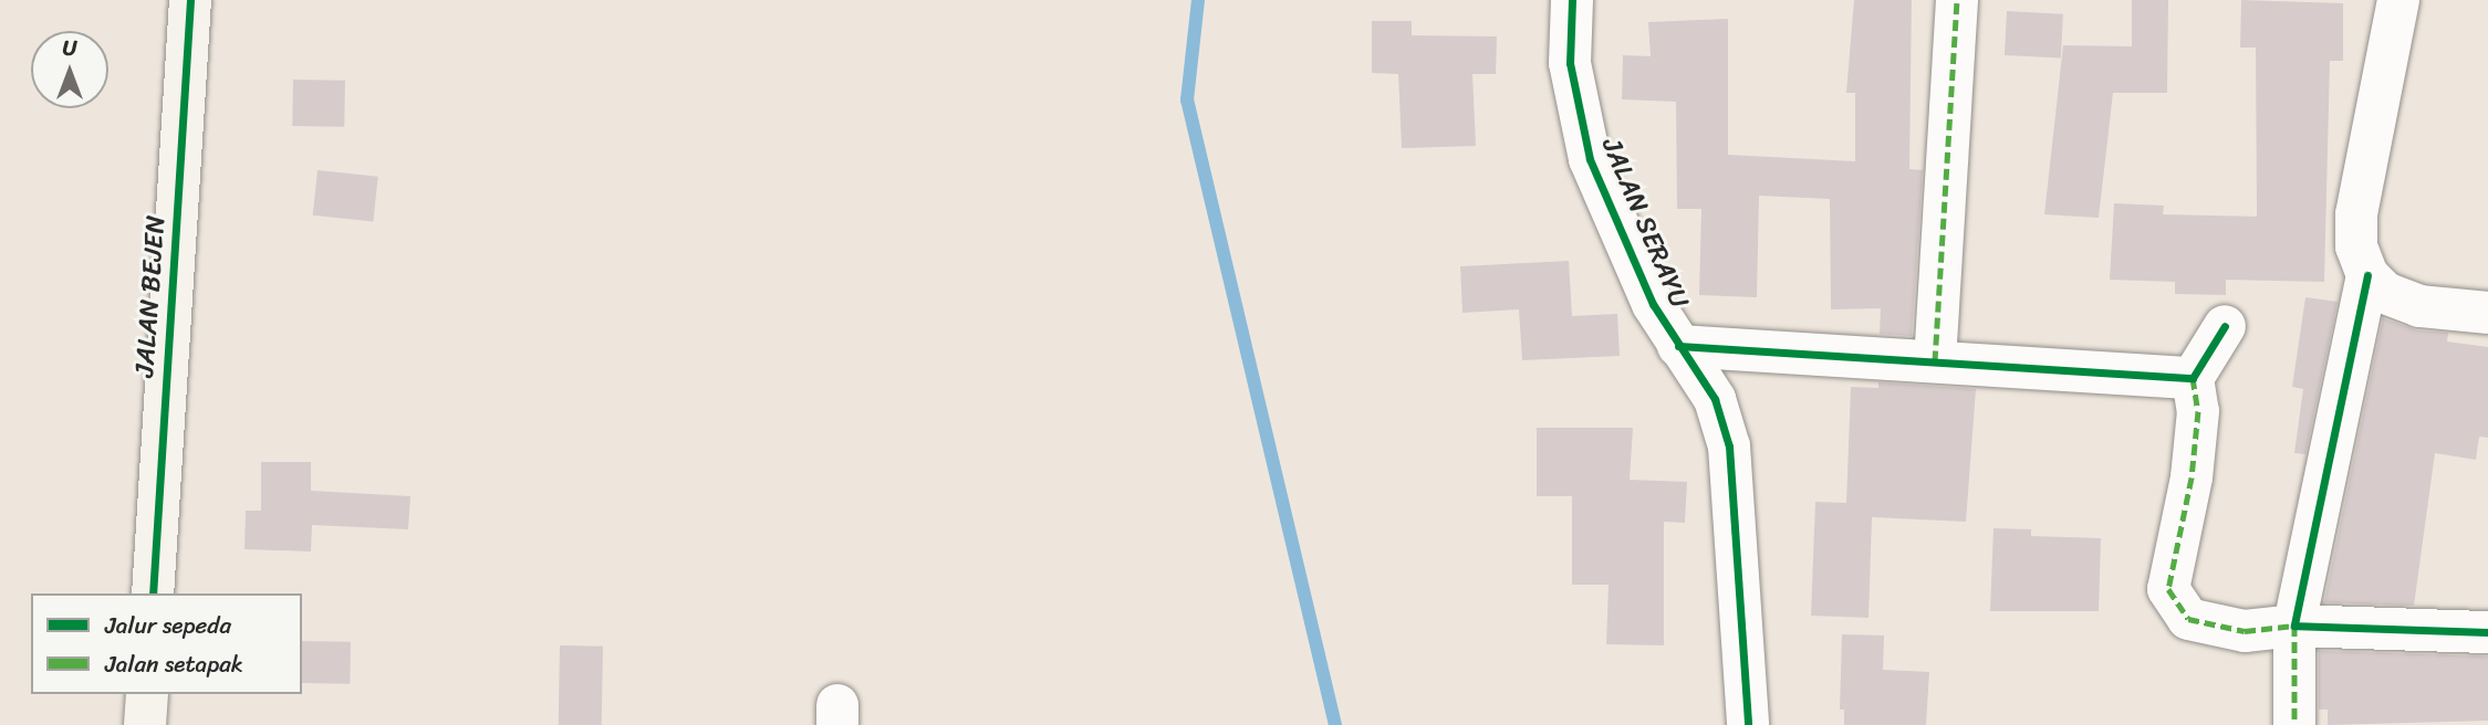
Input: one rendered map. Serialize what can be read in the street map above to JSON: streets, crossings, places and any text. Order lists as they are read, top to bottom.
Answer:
{
  "streets": {
    "street": ["JALAN SERAYU", "JALAN BEJEN"]
  },
  "legend": ["Jalur sepeda", "Jalan setapak"],
  "north": "top"
}
